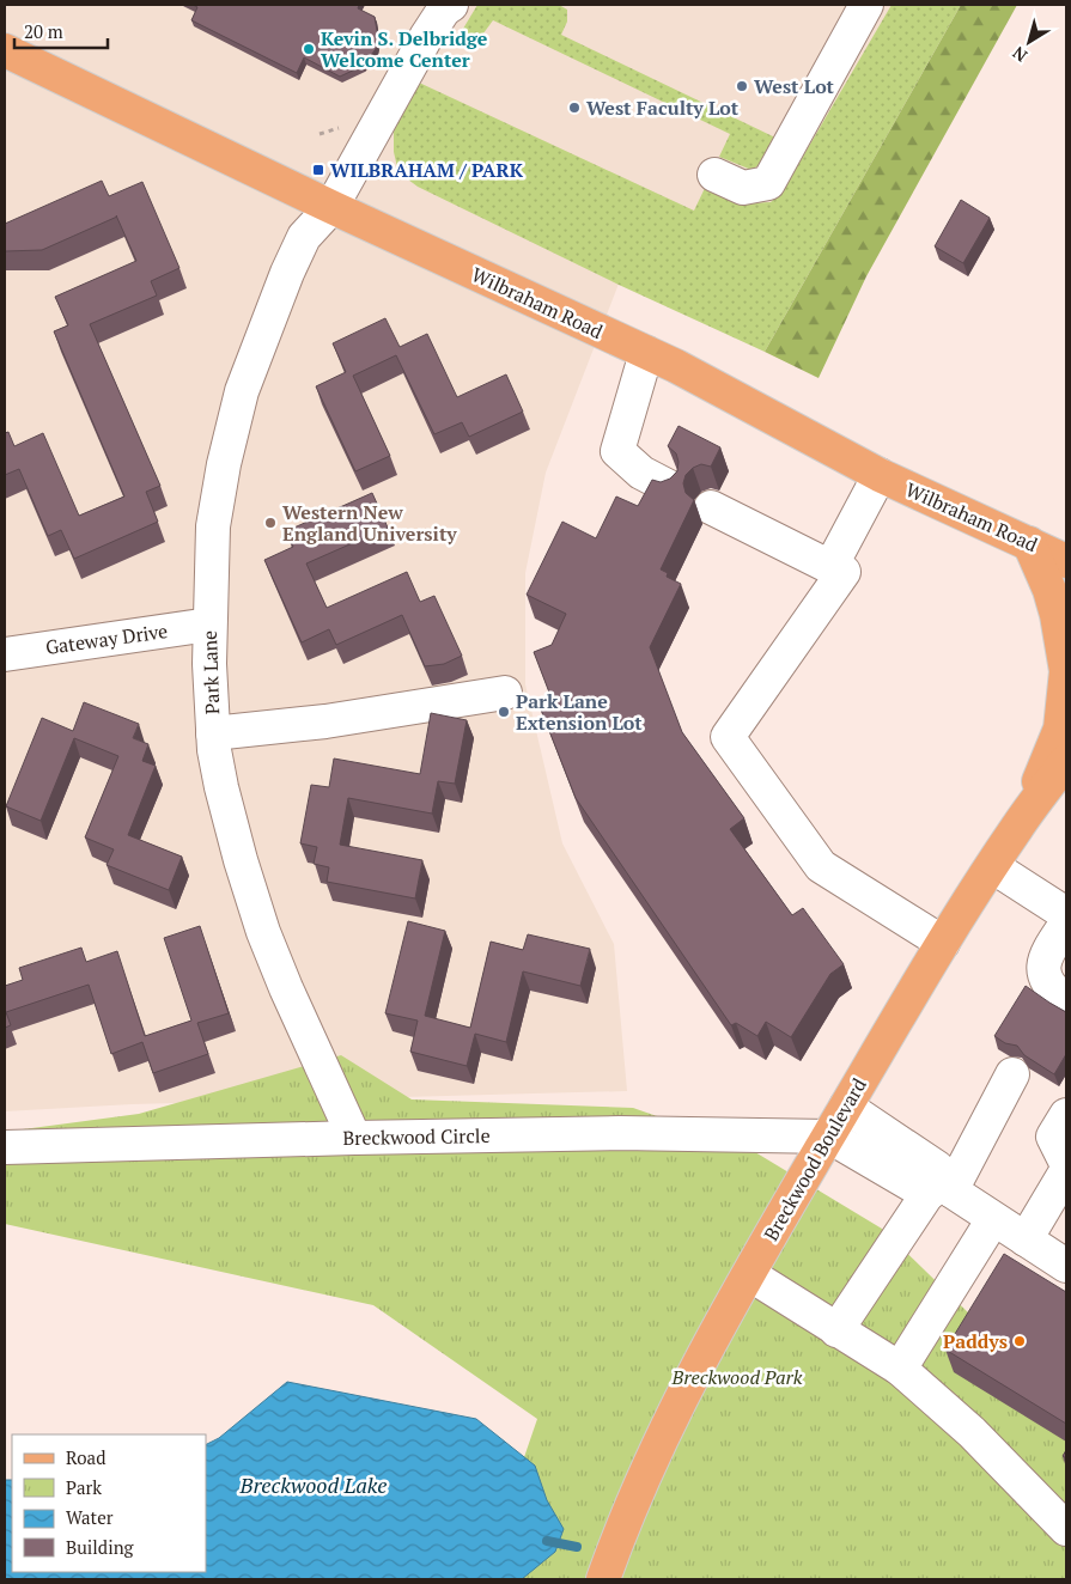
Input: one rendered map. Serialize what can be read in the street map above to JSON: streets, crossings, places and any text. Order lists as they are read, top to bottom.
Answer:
{
  "streets": {
    "main road": ["Wilbraham Road", "Breckwood Boulevard"],
    "street": ["Gateway Drive", "Park Lane", "Breckwood Circle"]
  },
  "crossings": [
    ["Wilbraham Road", "Park Lane"],
    ["Gateway Drive", "Park Lane"],
    ["Park Lane", "Breckwood Circle"],
    ["Breckwood Circle", "Breckwood Boulevard"]
  ],
  "water": ["Breckwood Lake"],
  "parks": ["Breckwood Park"],
  "places": {
    "other": [
      "Kevin S. Delbridge Welcome Center",
      "West Lot",
      "West Faculty Lot",
      "Western New England University",
      "Park Lane Extension Lot",
      "Paddys"
    ],
    "transit": ["WILBRAHAM / PARK"]
  },
  "legend": [
    "Road",
    "Park",
    "Water",
    "Building"
  ],
  "scale_bar": "20 m",
  "north": "bottom left"
}
